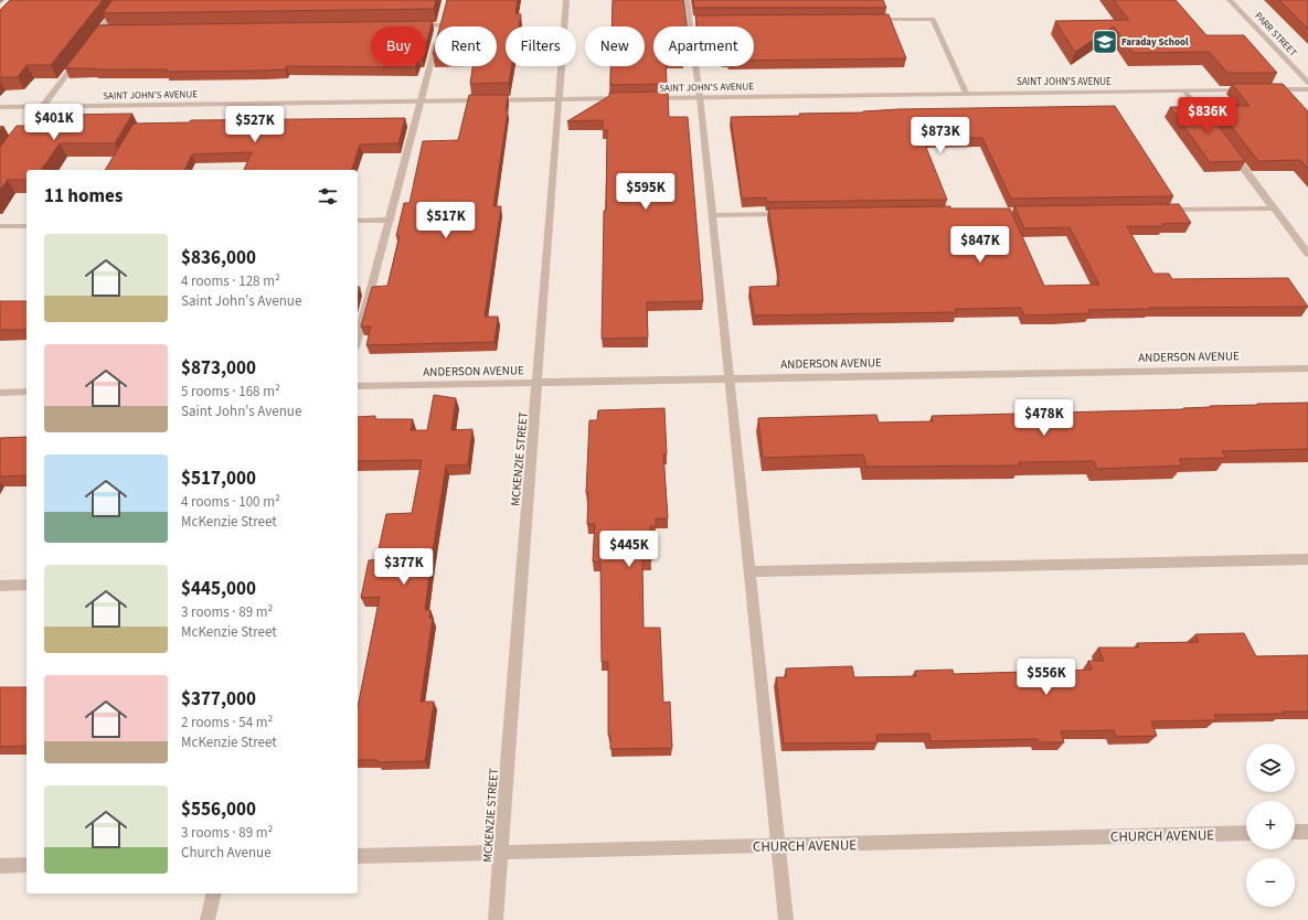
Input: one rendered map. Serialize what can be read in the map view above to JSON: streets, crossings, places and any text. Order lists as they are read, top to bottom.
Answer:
{
  "streets": {
    "street": [
      "PARR STREET",
      "SAINT JOHN'S AVENUE",
      "ANDERSON AVENUE",
      "MCKENZIE STREET",
      "CHURCH AVENUE"
    ]
  },
  "crossings": [
    ["SAINT JOHN'S AVENUE", "MCKENZIE STREET"],
    ["ANDERSON AVENUE", "MCKENZIE STREET"],
    ["MCKENZIE STREET", "CHURCH AVENUE"]
  ],
  "places": {
    "school or university": ["Faraday School"]
  },
  "page": {
    "chip": [
      "Buy",
      "Rent",
      "Filters",
      "New",
      "Apartment"
    ],
    "price": [
      "$836K",
      "$401K",
      "$527K",
      "$873K",
      "$595K",
      "$517K",
      "$847K",
      "$478K",
      "$445K",
      "$377K",
      "$556K"
    ],
    "heading": "11 homes",
    "list": [
      {
        "name": "$836,000",
        "note": "4 rooms · 128 m² · Saint John's Avenue"
      },
      {
        "name": "$873,000",
        "note": "5 rooms · 168 m² · Saint John's Avenue"
      },
      {
        "name": "$517,000",
        "note": "4 rooms · 100 m² · McKenzie Street"
      },
      {
        "name": "$445,000",
        "note": "3 rooms · 89 m² · McKenzie Street"
      },
      {
        "name": "$377,000",
        "note": "2 rooms · 54 m² · McKenzie Street"
      },
      {
        "name": "$556,000",
        "note": "3 rooms · 89 m² · Church Avenue"
      }
    ],
    "map_buttons": ["+", "−"]
  }
}
